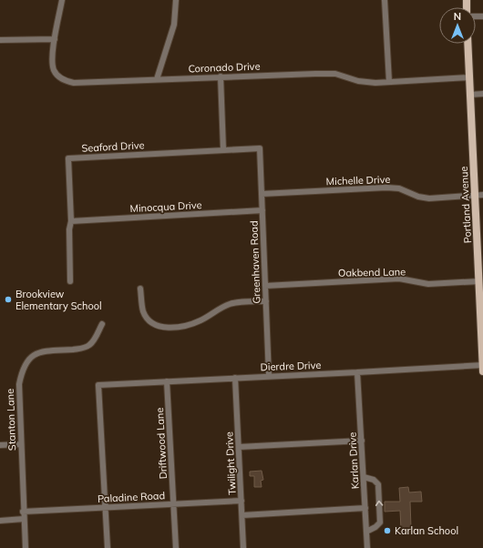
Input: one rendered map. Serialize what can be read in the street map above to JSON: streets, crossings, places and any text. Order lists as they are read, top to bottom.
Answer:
{
  "streets": {
    "main road": ["Portland Avenue"],
    "street": [
      "Coronado Drive",
      "Seaford Drive",
      "Michelle Drive",
      "Minocqua Drive",
      "Greenhaven Road",
      "Oakbend Lane",
      "Dierdre Drive",
      "Stanton Lane",
      "Driftwood Lane",
      "Karlan Drive",
      "Twilight Drive",
      "Paladine Road"
    ]
  },
  "crossings": [
    ["Coronado Drive", "Portland Avenue"],
    ["Seaford Drive", "Minocqua Drive"],
    ["Seaford Drive", "Greenhaven Road"],
    ["Michelle Drive", "Portland Avenue"],
    ["Michelle Drive", "Greenhaven Road"],
    ["Portland Avenue", "Oakbend Lane"],
    ["Portland Avenue", "Dierdre Drive"],
    ["Minocqua Drive", "Greenhaven Road"],
    ["Greenhaven Road", "Oakbend Lane"],
    ["Greenhaven Road", "Dierdre Drive"],
    ["Dierdre Drive", "Driftwood Lane"],
    ["Dierdre Drive", "Karlan Drive"],
    ["Dierdre Drive", "Twilight Drive"],
    ["Dierdre Drive", "Paladine Road"],
    ["Stanton Lane", "Paladine Road"],
    ["Driftwood Lane", "Paladine Road"],
    ["Twilight Drive", "Paladine Road"]
  ],
  "places": ["Brookview Elementary School", "Karlan School"],
  "north": "top"
}
